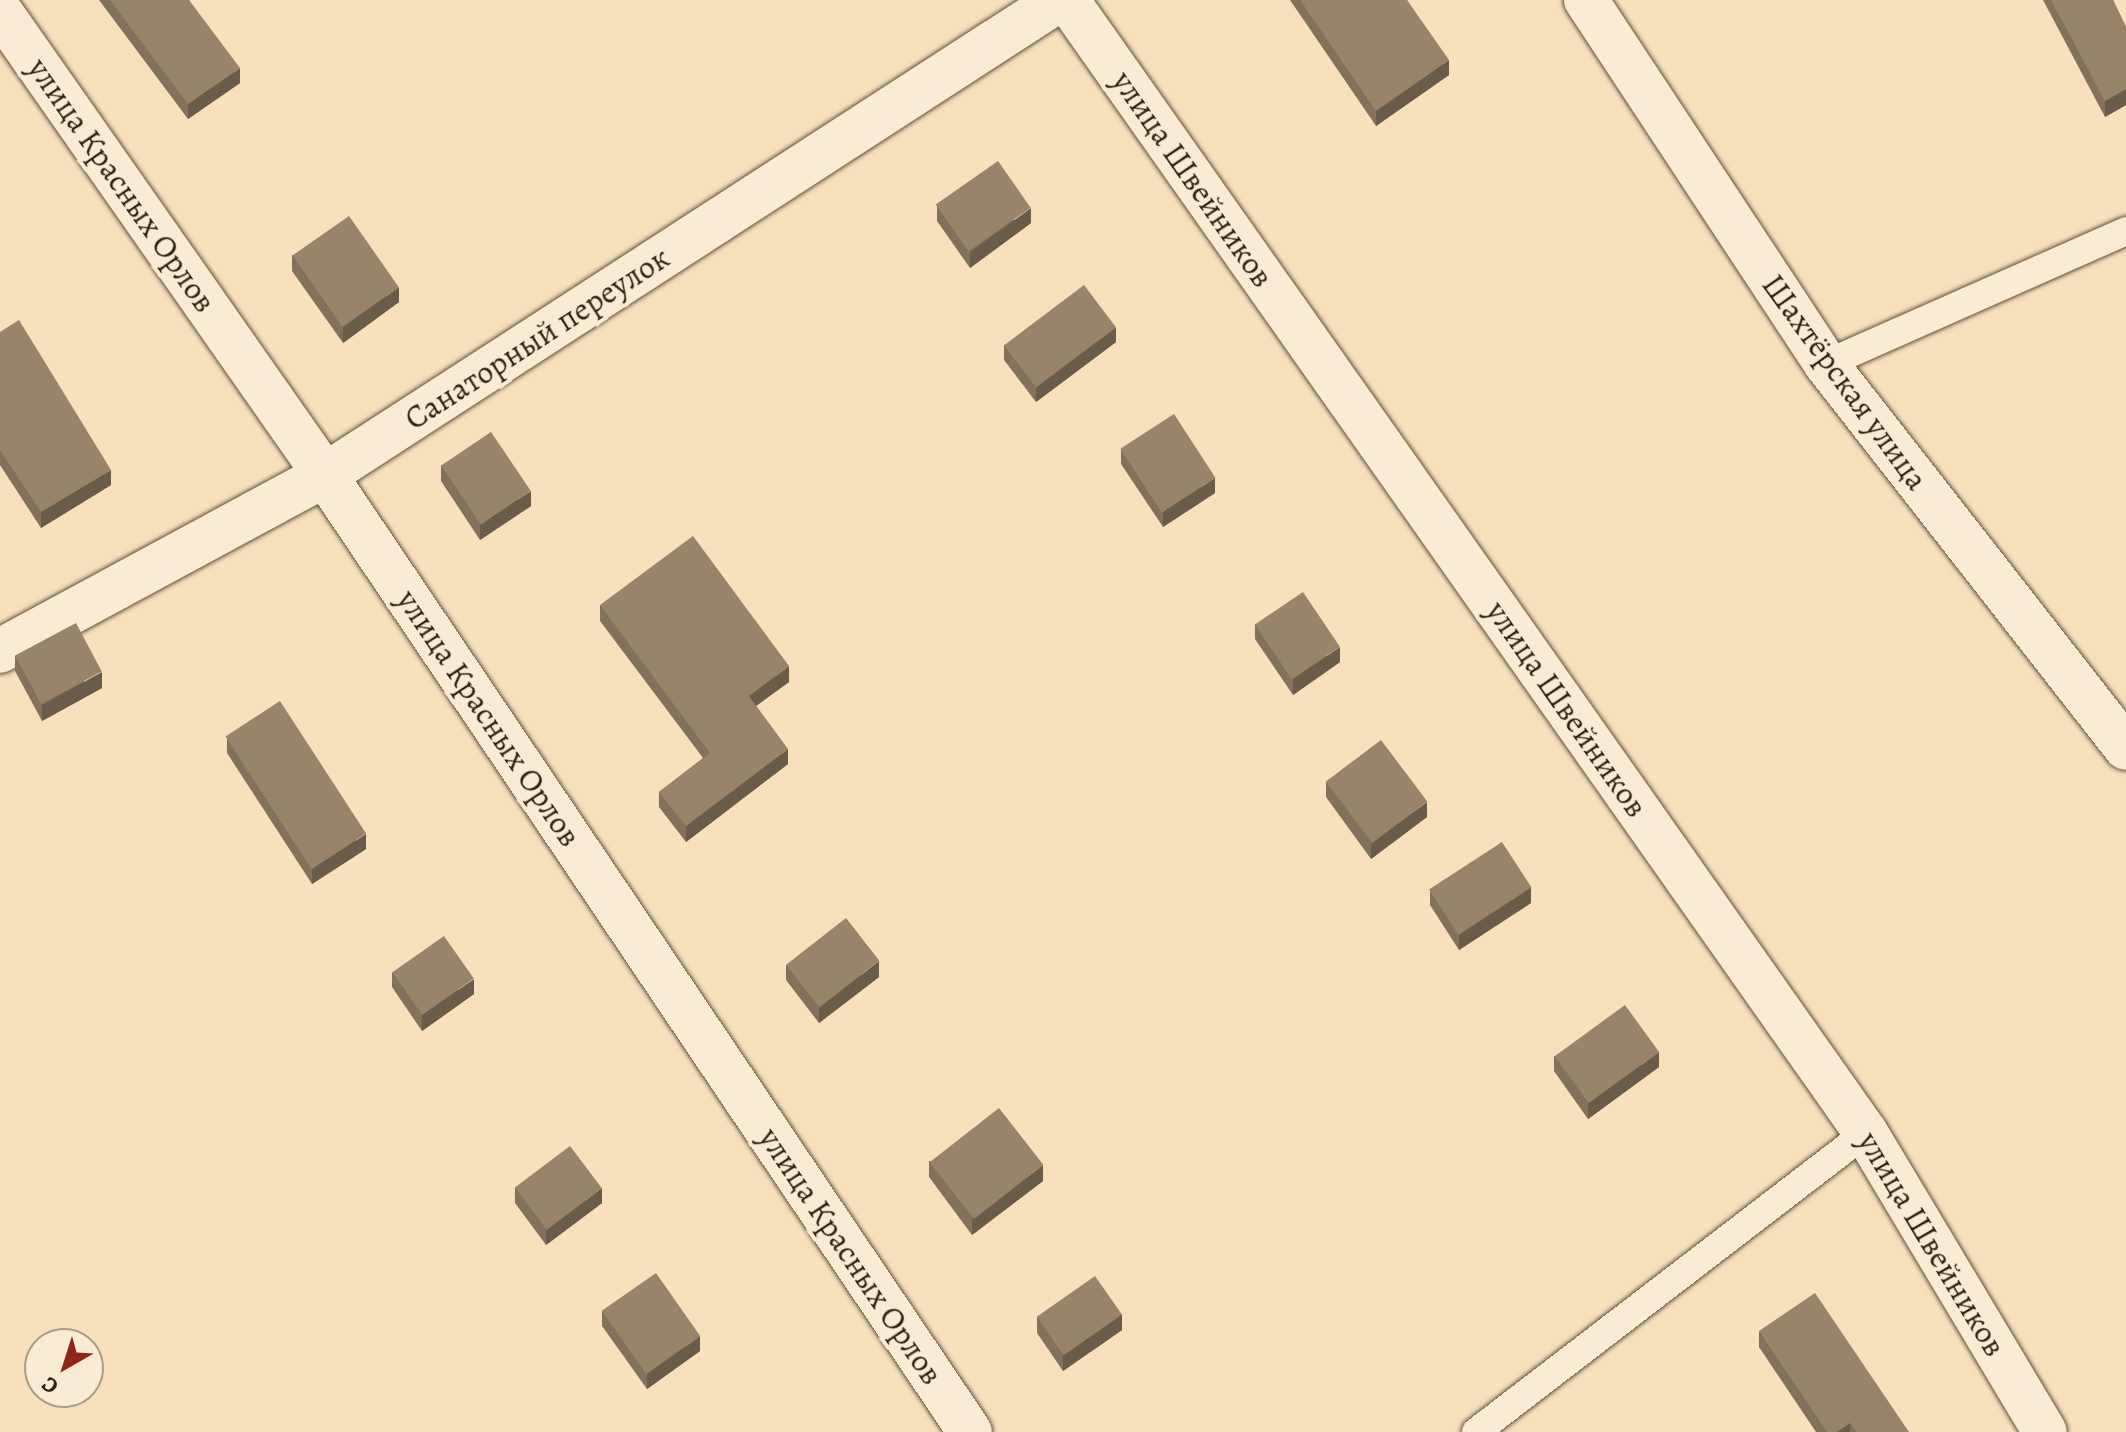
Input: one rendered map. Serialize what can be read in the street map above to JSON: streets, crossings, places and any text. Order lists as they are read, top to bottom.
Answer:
{
  "streets": {
    "street": [
      "улица Швейников",
      "улица Красных Орлов",
      "Санаторный переулок",
      "Шахтёрская улица"
    ]
  },
  "crossings": [
    ["улица Красных Орлов", "Санаторный переулок"]
  ],
  "north": "bottom left"
}
